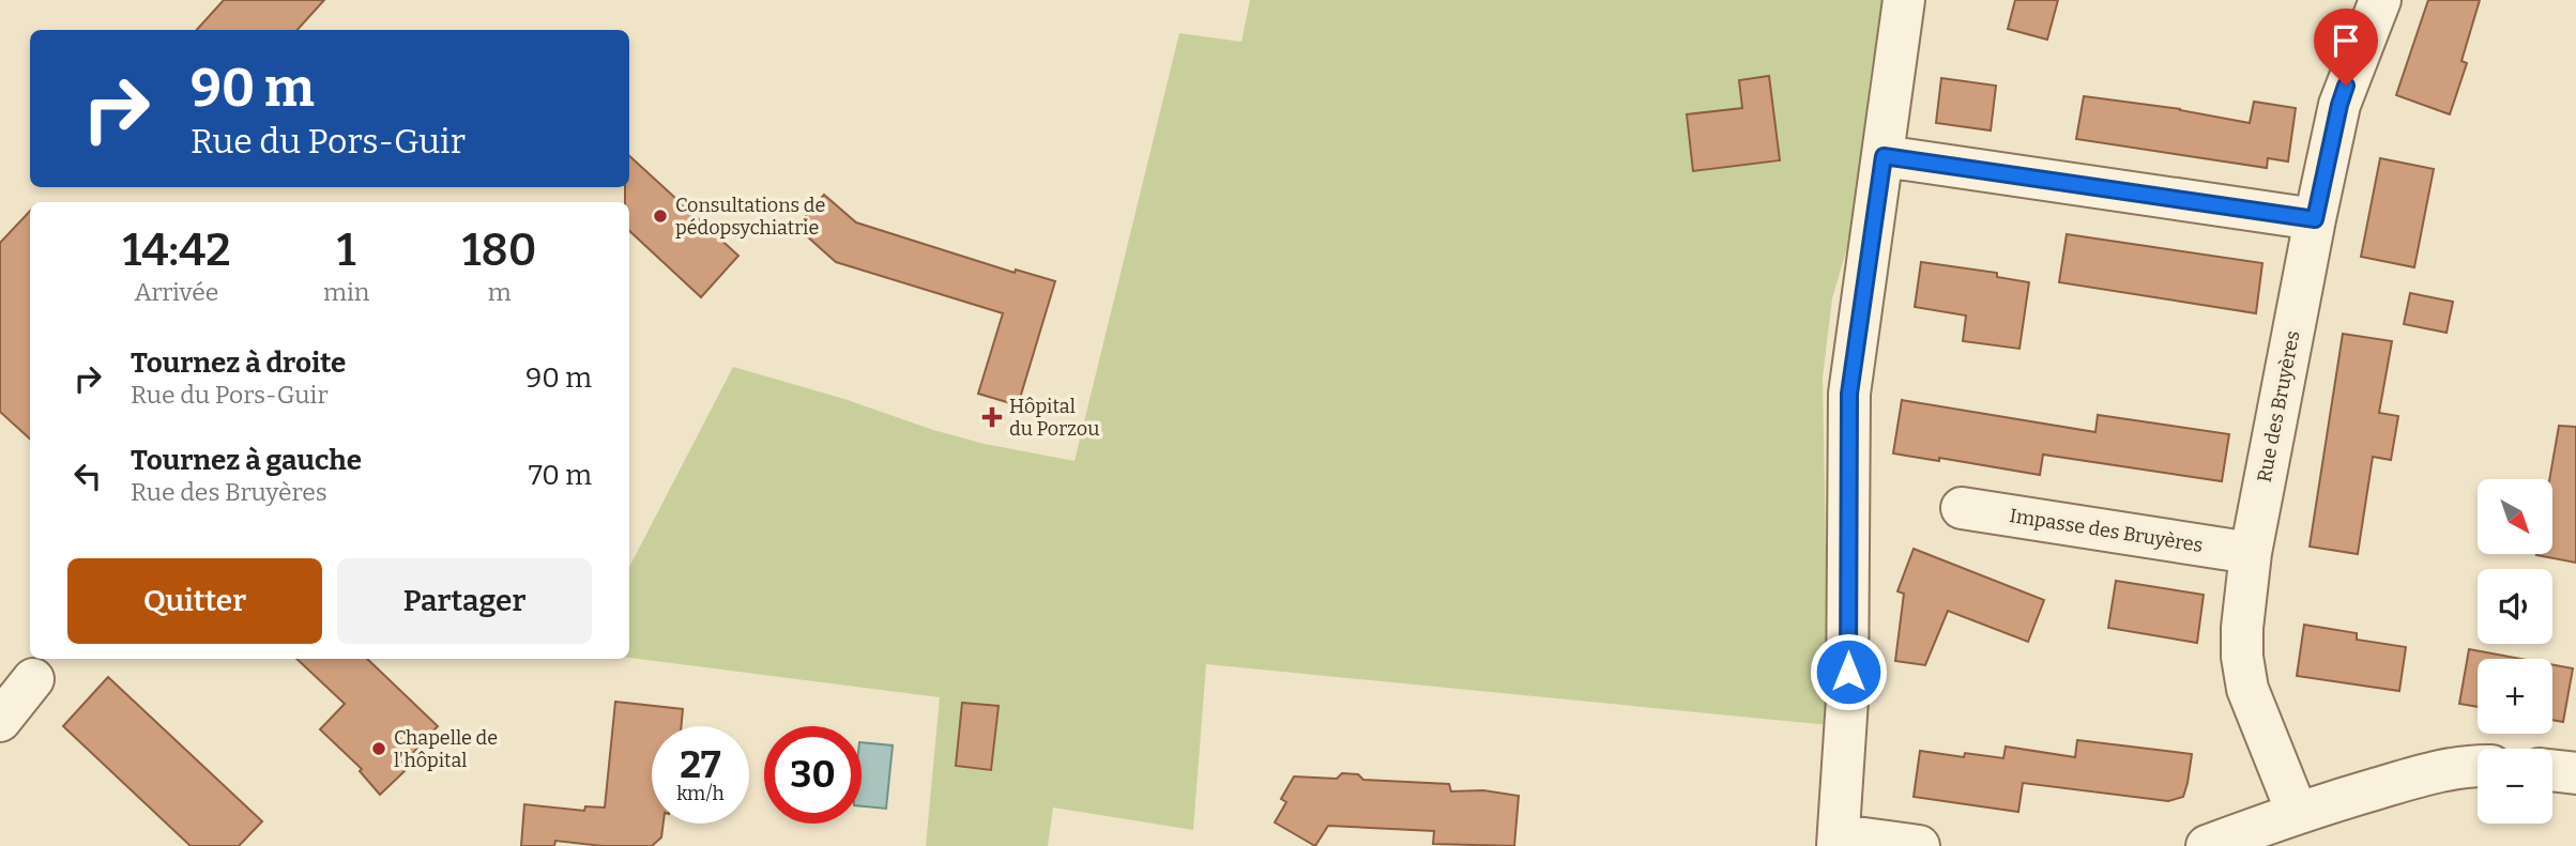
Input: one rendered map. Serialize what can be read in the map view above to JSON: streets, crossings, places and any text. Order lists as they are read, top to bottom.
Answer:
{
  "streets": {
    "street": ["Rue des Bruyères", "Impasse des Bruyères"]
  },
  "crossings": [
    ["Rue des Bruyères", "Impasse des Bruyères"]
  ],
  "places": {
    "other": ["Consultations de pédopsychiatrie", "Chapelle de l'hôpital"],
    "health": ["Hôpital du Porzou"]
  },
  "north": "bottom right",
  "page": {
    "turn": ["90 m", "Rue du Pors-Guir"],
    "eta": [
      "14:42",
      "Arrivée",
      "1",
      "min",
      "180",
      "m"
    ],
    "list": [
      {
        "name": "Tournez à droite",
        "note": "Rue du Pors-Guir",
        "value": "90 m"
      },
      {
        "name": "Tournez à gauche",
        "note": "Rue des Bruyères",
        "value": "70 m"
      }
    ],
    "map_buttons": ["+", "−"],
    "buttons": ["Quitter", "Partager"],
    "speed": "27 km/h",
    "limit": "30"
  }
}
